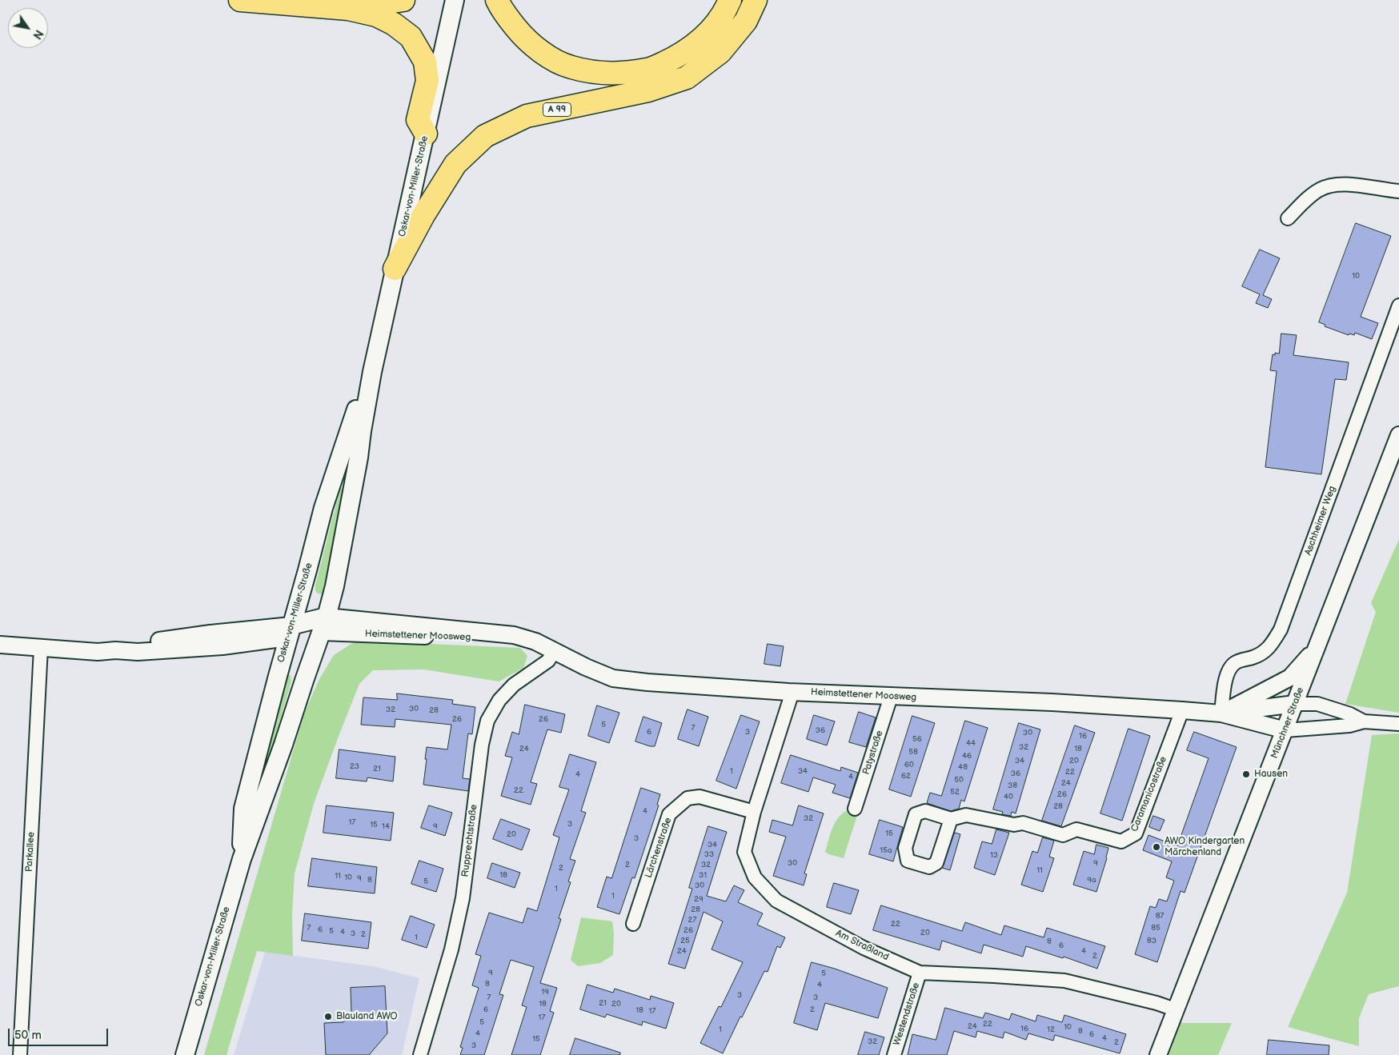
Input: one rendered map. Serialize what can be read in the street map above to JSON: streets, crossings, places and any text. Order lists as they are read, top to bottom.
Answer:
{
  "streets": {
    "highway": ["A 99"],
    "main road": ["Oskar-von-Miller-Straße"],
    "street": [
      "Aschheimer Weg",
      "Heimstettener Moosweg",
      "Münchner Straße",
      "Patystraße",
      "Caramanicostraße",
      "Rupprechtstraße",
      "Lärchenstraße",
      "Parkallee",
      "Am Straßland",
      "Westendstraße"
    ]
  },
  "crossings": [
    ["A 99", "Oskar-von-Miller-Straße"],
    ["Oskar-von-Miller-Straße", "Heimstettener Moosweg"],
    ["Aschheimer Weg", "Heimstettener Moosweg"],
    ["Heimstettener Moosweg", "Münchner Straße"],
    ["Heimstettener Moosweg", "Patystraße"],
    ["Heimstettener Moosweg", "Caramanicostraße"],
    ["Heimstettener Moosweg", "Rupprechtstraße"],
    ["Heimstettener Moosweg", "Am Straßland"],
    ["Münchner Straße", "Am Straßland"],
    ["Lärchenstraße", "Am Straßland"],
    ["Am Straßland", "Westendstraße"]
  ],
  "places": ["Hausen", "AWO Kindergarten Märchenland", "Blauland AWO"],
  "house_numbers": [
    "10",
    "30",
    "32",
    "28",
    "26",
    "26",
    "5",
    "7",
    "36",
    "6",
    "3",
    "30",
    "16",
    "56",
    "44",
    "32",
    "24",
    "18",
    "58",
    "46",
    "34",
    "20",
    "60",
    "23",
    "48",
    "21",
    "1",
    "34",
    "22",
    "36",
    "4",
    "62",
    "4",
    "50",
    "24",
    "38",
    "22",
    "52",
    "26",
    "40",
    "28",
    "4",
    "32",
    "17",
    "3",
    "15",
    "14",
    "9",
    "15",
    "20",
    "3",
    "34",
    "15a",
    "33",
    "13",
    "30",
    "9",
    "2",
    "32",
    "2",
    "11",
    "18",
    "31",
    "11",
    "10",
    "9",
    "8",
    "9a",
    "5",
    "30",
    "1",
    "1",
    "29",
    "28",
    "87",
    "27",
    "22",
    "7",
    "85",
    "6",
    "26",
    "5",
    "4",
    "20",
    "3",
    "2",
    "1",
    "25",
    "83",
    "8",
    "6",
    "24",
    "4",
    "2",
    "9",
    "5",
    "8",
    "4",
    "19",
    "3",
    "7",
    "3",
    "21",
    "18",
    "20",
    "6",
    "2",
    "18",
    "17",
    "17",
    "5",
    "22",
    "24",
    "10",
    "16",
    "1",
    "12",
    "8",
    "4",
    "6",
    "4",
    "15",
    "32",
    "2",
    "3"
  ],
  "scale_bar": "50 m",
  "north": "bottom right"
}
